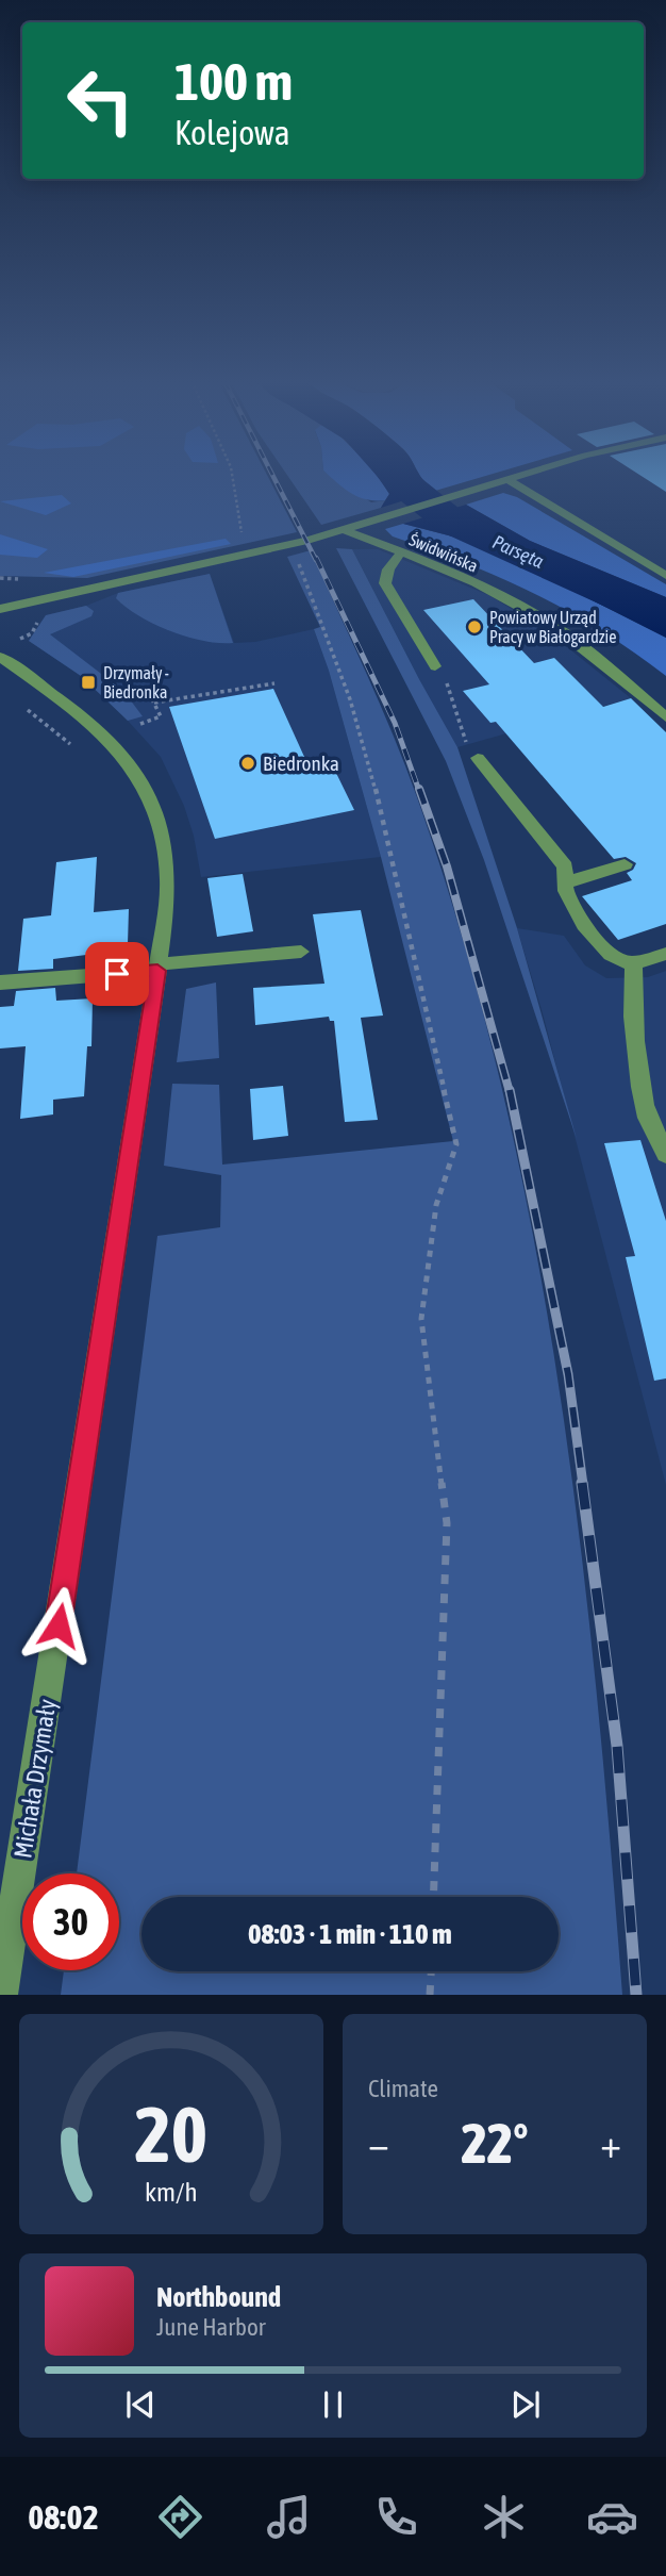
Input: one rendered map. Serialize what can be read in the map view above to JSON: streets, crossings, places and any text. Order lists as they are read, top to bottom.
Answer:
{
  "streets": {
    "street": ["Świdwińska", "Michała Drzymały"]
  },
  "water": ["Parsęta"],
  "places": {
    "other": ["Powiatowy Urząd Pracy w Białogardzie", "Biedronka"],
    "transit": ["Drzymały - Biedronka"]
  },
  "page": {
    "turn": ["100 m", "Kolejowa"],
    "limit": "30",
    "trip": "08:03 · 1 min · 110 m",
    "tile": "Climate",
    "heat": ["−", "22°", "+"],
    "song": ["Northbound", "June Harbor"],
    "tabs": "08:02",
    "gauge": ["20", "km/h"]
  }
}
